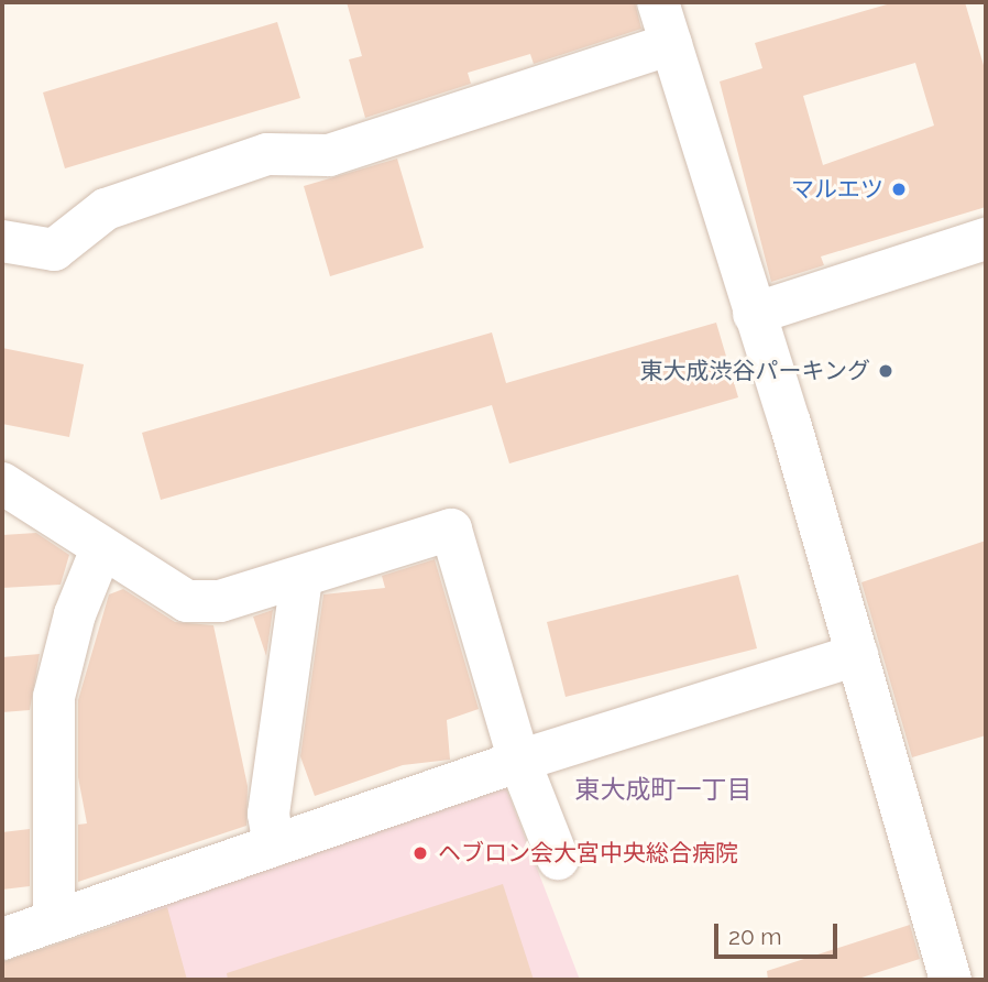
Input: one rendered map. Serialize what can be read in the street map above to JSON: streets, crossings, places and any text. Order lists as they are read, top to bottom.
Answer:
{
  "districts": ["東大成町一丁目"],
  "places": ["マルエツ", "東大成渋谷パーキング", "ヘブロン会大宮中央総合病院"],
  "scale_bar": "20 m"
}
